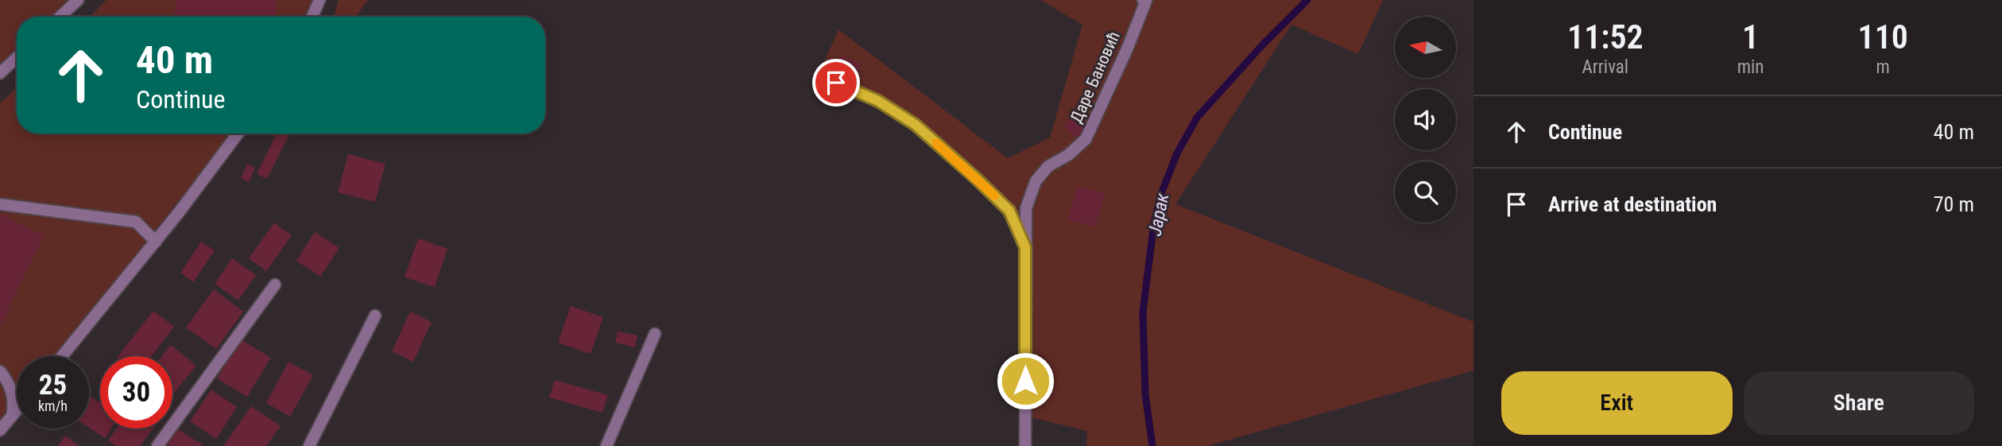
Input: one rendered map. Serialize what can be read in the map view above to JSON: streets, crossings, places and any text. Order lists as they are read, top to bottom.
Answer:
{
  "streets": {
    "street": ["Даре Бановић"]
  },
  "water": ["Јарак"],
  "north": "left",
  "page": {
    "eta": [
      "11:52",
      "Arrival",
      "1",
      "min",
      "110",
      "m"
    ],
    "turn": ["40 m", "Continue"],
    "list": [
      {
        "name": "Continue",
        "value": "40 m"
      },
      {
        "name": "Arrive at destination",
        "value": "70 m"
      }
    ],
    "speed": "25 km/h",
    "limit": "30",
    "buttons": ["Exit", "Share"]
  }
}
